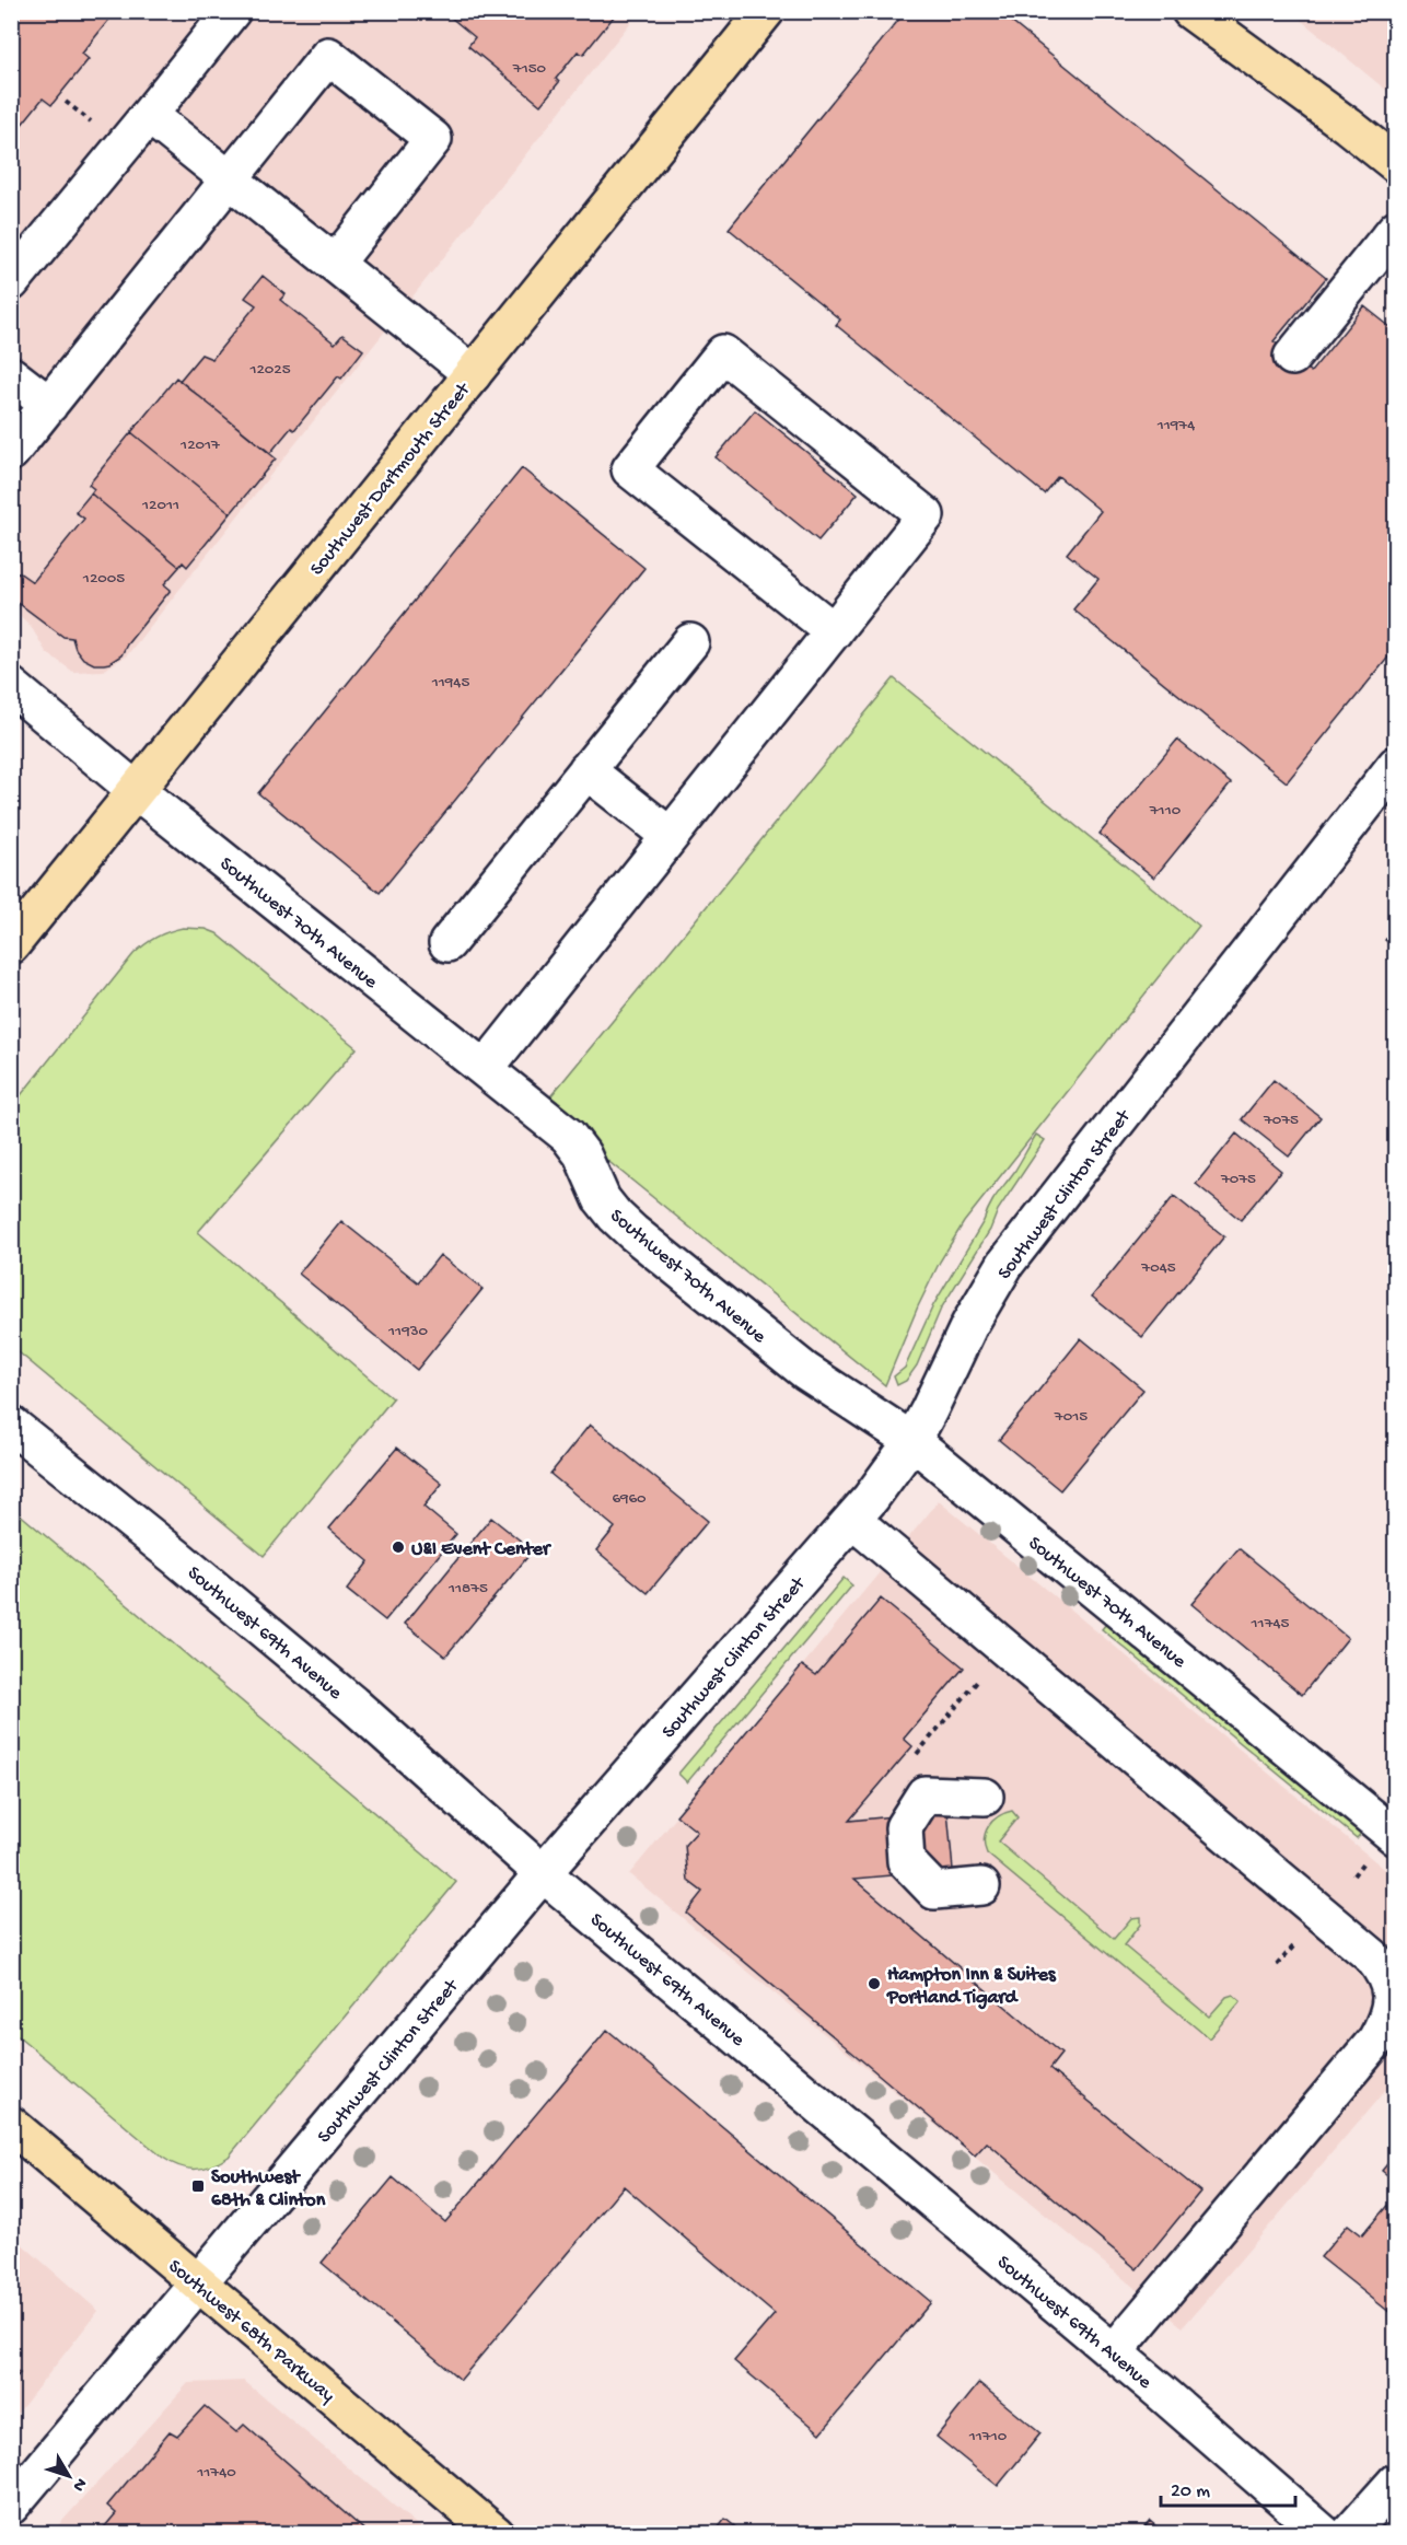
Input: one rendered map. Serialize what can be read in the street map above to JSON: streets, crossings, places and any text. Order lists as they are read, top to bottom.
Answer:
{
  "streets": {
    "main road": ["Southwest Dartmouth Street", "Southwest 68th Parkway"],
    "street": ["Southwest 70th Avenue", "Southwest Clinton Street", "Southwest 69th Avenue"]
  },
  "crossings": [
    ["Southwest Dartmouth Street", "Southwest 70th Avenue"],
    ["Southwest 70th Avenue", "Southwest Clinton Street"],
    ["Southwest Clinton Street", "Southwest 69th Avenue"],
    ["Southwest Clinton Street", "Southwest 68th Parkway"]
  ],
  "places": {
    "other": ["U&I Event Center", "Hampton Inn & Suites Portland Tigard"],
    "transit": ["Southwest 68th & Clinton"]
  },
  "house_numbers": [
    "7150",
    "12025",
    "11974",
    "12017",
    "12011",
    "12005",
    "11945",
    "7110",
    "7075",
    "7075",
    "7045",
    "11930",
    "7015",
    "6960",
    "11875",
    "11745",
    "11710",
    "11740"
  ],
  "scale_bar": "20 m",
  "north": "bottom right"
}
